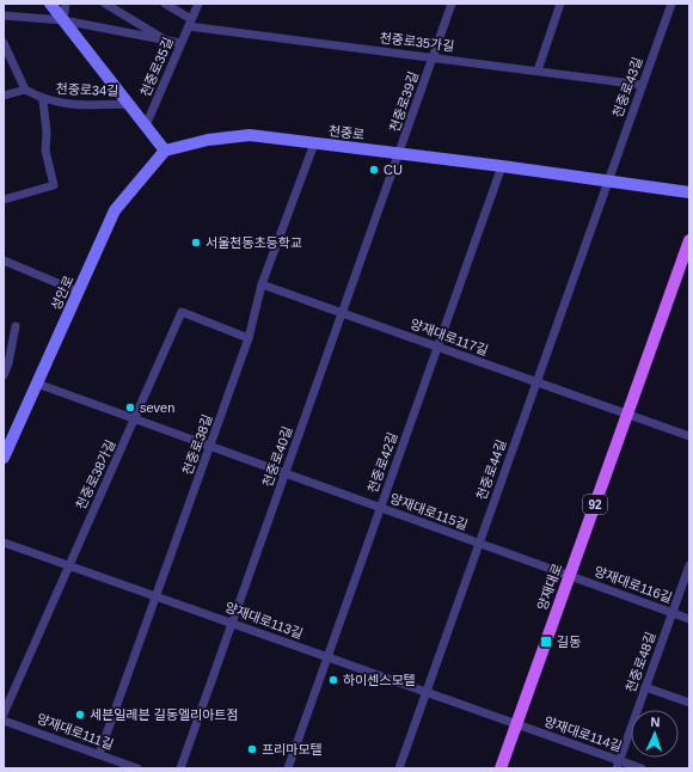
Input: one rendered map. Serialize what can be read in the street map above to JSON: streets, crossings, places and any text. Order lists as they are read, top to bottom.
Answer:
{
  "streets": {
    "main road": [
      "천중로",
      "성안로",
      "92",
      "양재대로"
    ],
    "street": [
      "천중로35가길",
      "천중로35길",
      "천중로43길",
      "천중로34길",
      "천중로39길",
      "양재대로117길",
      "천중로38길",
      "천중로40길",
      "천중로42길",
      "천중로44길",
      "천중로38가길",
      "양재대로115길",
      "양재대로116길",
      "양재대로113길",
      "천중로48길",
      "양재대로111길",
      "양재대로114길"
    ]
  },
  "crossings": [
    ["천중로35가길", "천중로35길"],
    ["천중로35가길", "천중로43길"],
    ["천중로35가길", "천중로39길"],
    ["천중로43길", "천중로"],
    ["천중로43길", "천중로44길"],
    ["천중로39길", "천중로"],
    ["천중로39길", "천중로40길"],
    ["천중로", "성안로"],
    ["천중로", "천중로38길"],
    ["천중로", "천중로40길"],
    ["천중로", "천중로42길"],
    ["천중로", "천중로44길"],
    ["성안로", "양재대로115길"],
    ["양재대로117길", "천중로38길"],
    ["양재대로117길", "천중로40길"],
    ["양재대로117길", "천중로42길"],
    ["양재대로117길", "천중로44길"],
    ["양재대로117길", "양재대로"],
    ["천중로38길", "천중로38가길"],
    ["천중로38길", "양재대로115길"],
    ["천중로38길", "양재대로113길"],
    ["천중로38길", "양재대로111길"],
    ["천중로40길", "양재대로115길"],
    ["천중로40길", "양재대로113길"],
    ["천중로42길", "양재대로115길"],
    ["천중로42길", "양재대로113길"],
    ["천중로44길", "양재대로115길"],
    ["천중로44길", "양재대로113길"],
    ["천중로38가길", "양재대로115길"],
    ["천중로38가길", "양재대로113길"],
    ["양재대로115길", "양재대로116길"],
    ["양재대로115길", "양재대로"],
    ["양재대로116길", "양재대로"],
    ["양재대로116길", "천중로48길"],
    ["양재대로", "양재대로113길"],
    ["양재대로", "양재대로114길"],
    ["양재대로113길", "양재대로114길"],
    ["천중로48길", "양재대로114길"]
  ],
  "places": {
    "other": [
      "CU",
      "서울천동초등학교",
      "seven",
      "하이센스모텔",
      "세븐일레븐 길동엘리아트점",
      "프리마모텔"
    ],
    "transit": ["길동"]
  },
  "north": "top"
}
